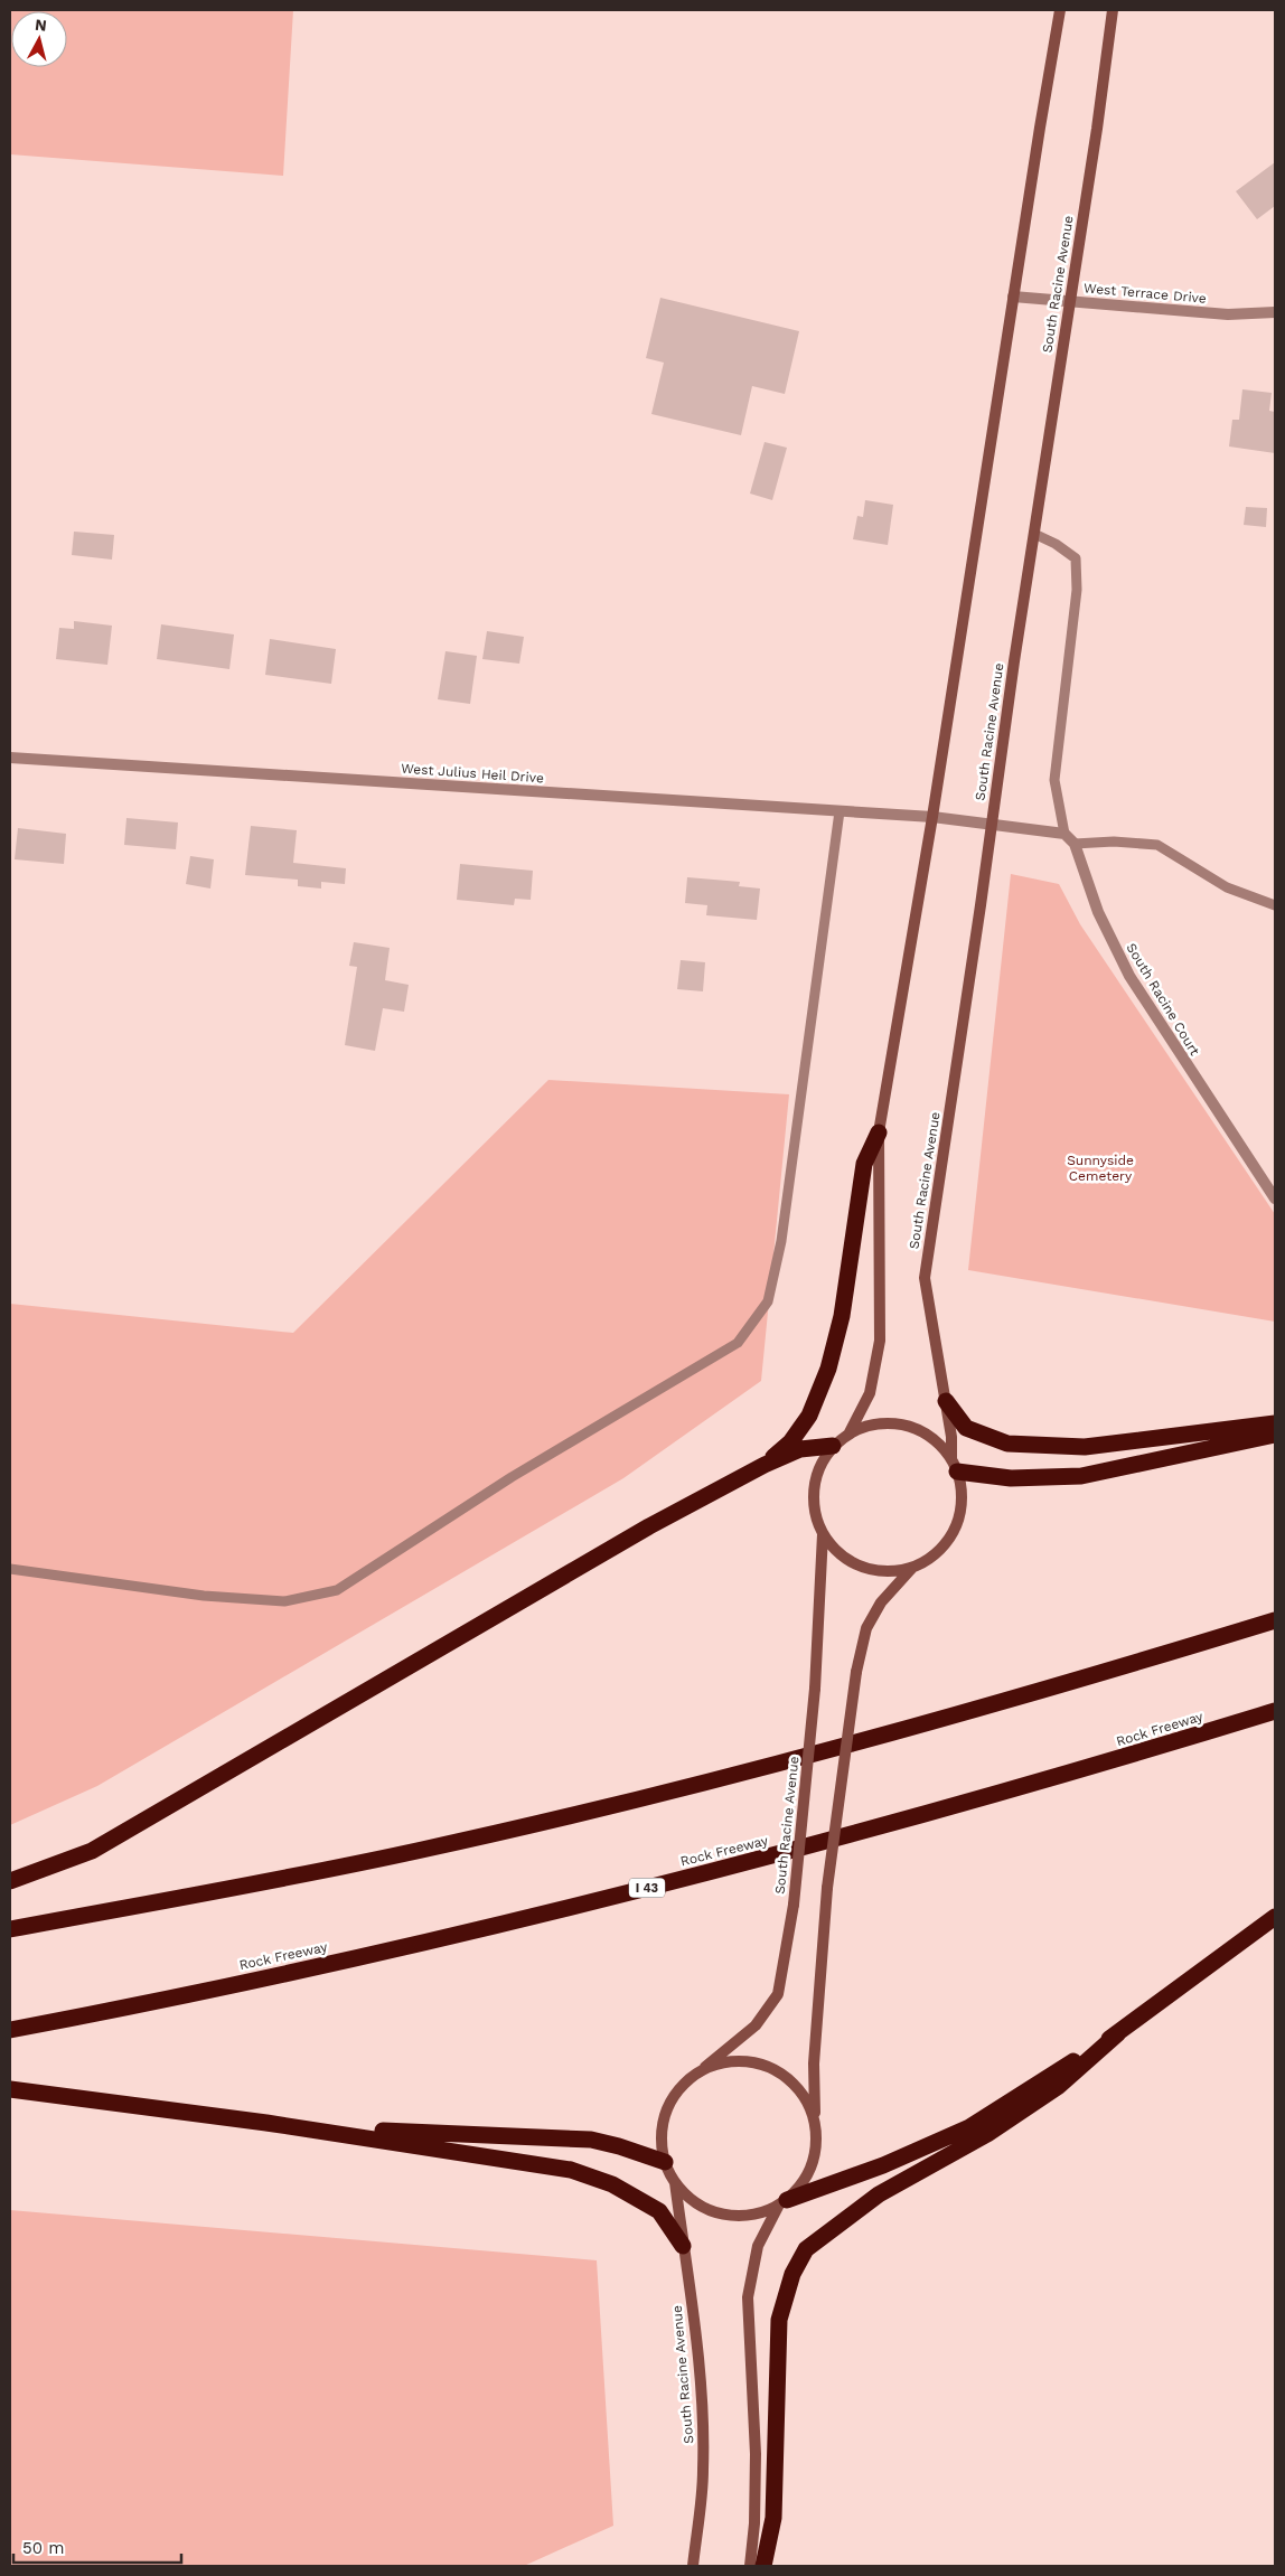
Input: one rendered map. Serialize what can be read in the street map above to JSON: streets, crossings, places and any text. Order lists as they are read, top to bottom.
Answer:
{
  "streets": {
    "highway": ["Rock Freeway", "I 43"],
    "main road": ["South Racine Avenue"],
    "street": ["West Terrace Drive", "West Julius Heil Drive", "South Racine Court"]
  },
  "crossings": [
    ["South Racine Avenue", "West Terrace Drive"]
  ],
  "parks": ["Sunnyside Cemetery"],
  "scale_bar": "50 m",
  "north": "top"
}
